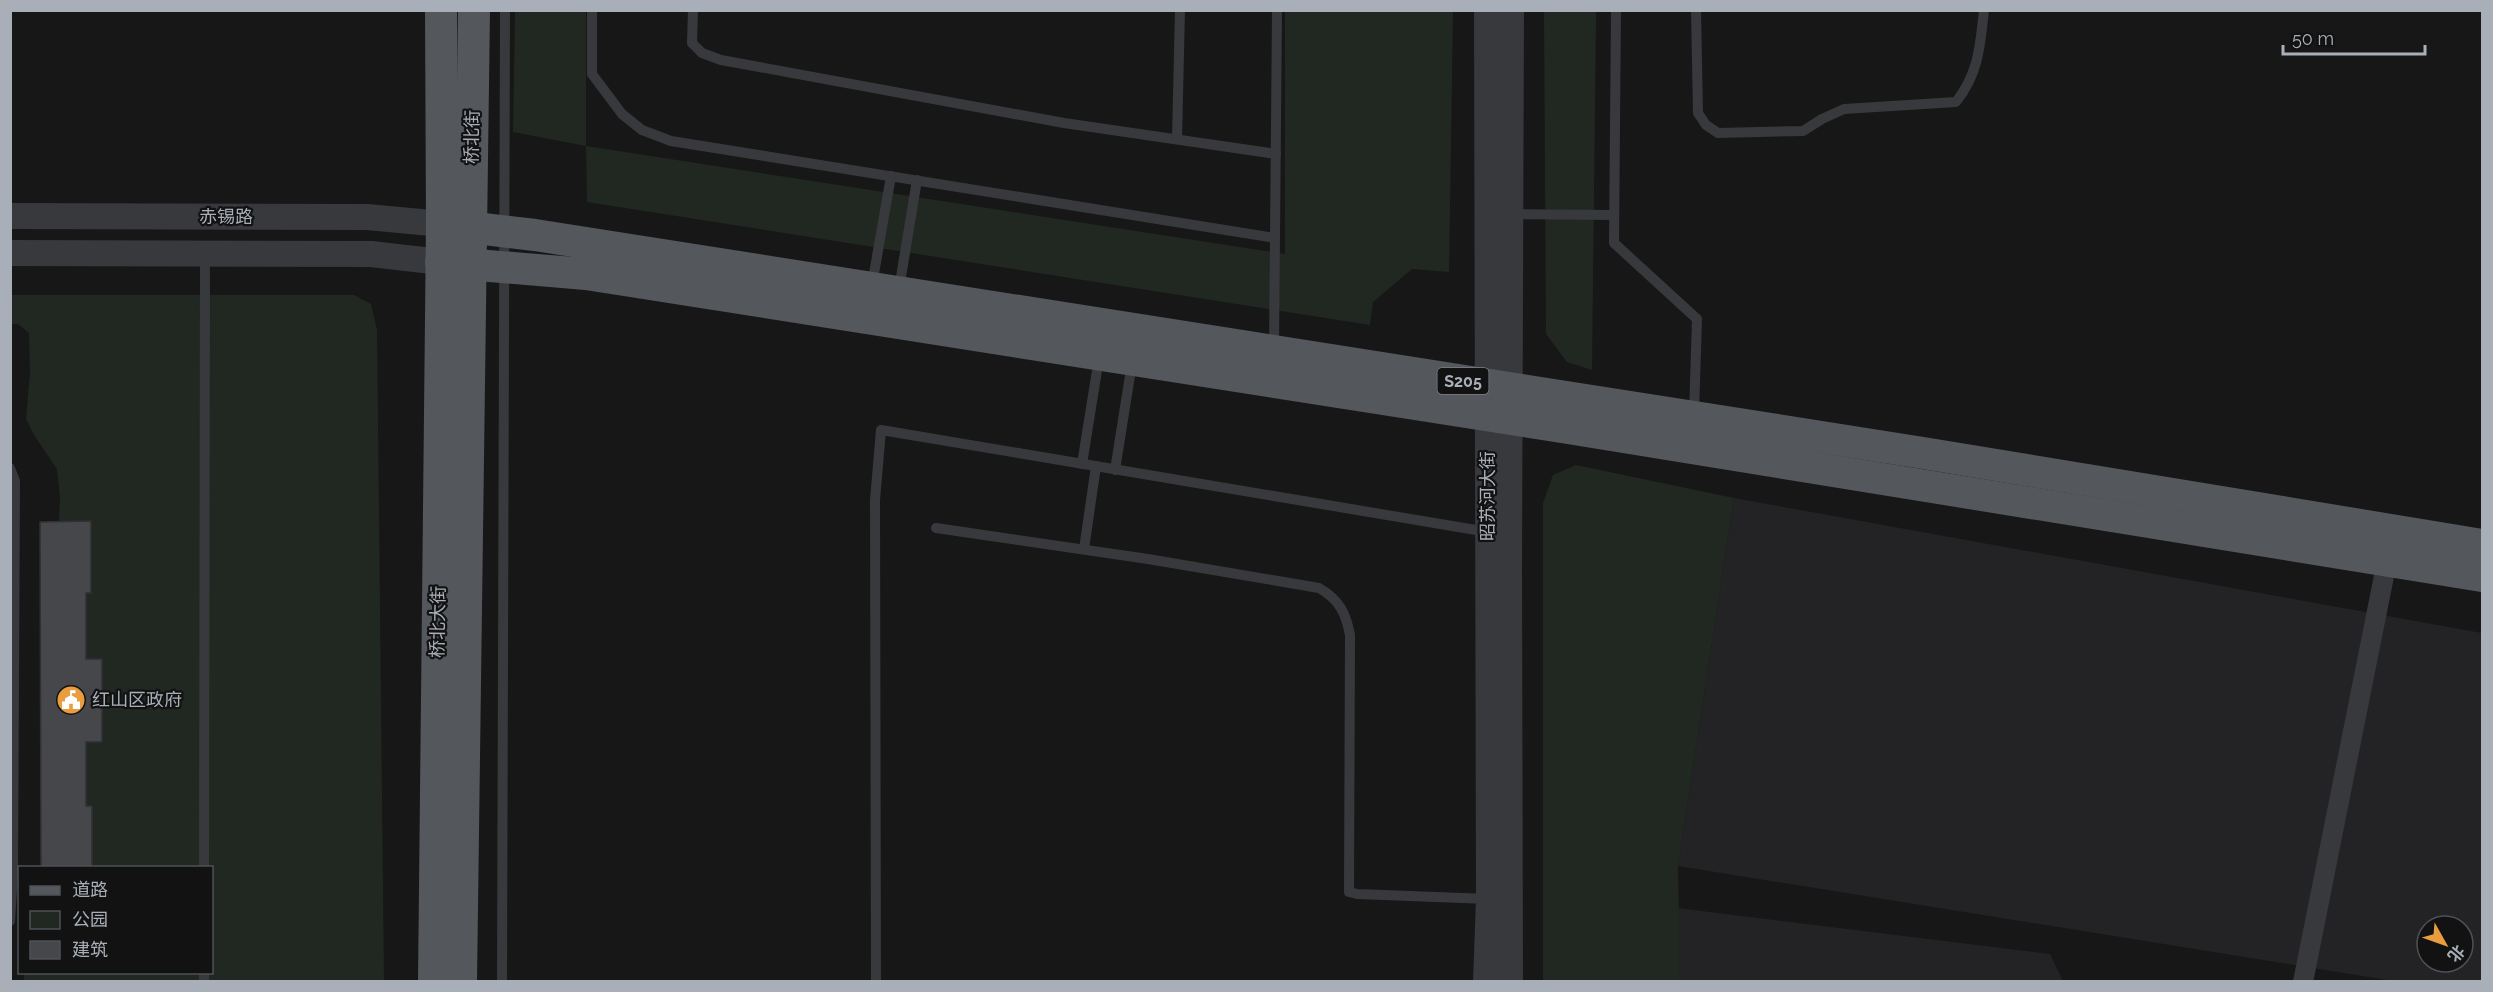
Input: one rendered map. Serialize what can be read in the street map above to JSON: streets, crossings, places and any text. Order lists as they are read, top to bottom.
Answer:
{
  "streets": {
    "main road": ["桥北街", "S205", "桥北大街"],
    "street": ["赤锡路", "昭苏河大街"]
  },
  "crossings": [
    ["桥北街", "赤锡路"],
    ["桥北街", "S205"],
    ["桥北街", "桥北大街"],
    ["赤锡路", "S205"],
    ["赤锡路", "桥北大街"],
    ["S205", "昭苏河大街"],
    ["S205", "桥北大街"]
  ],
  "places": {
    "public building": ["红山区政府"]
  },
  "legend": ["道路", "公园", "建筑"],
  "scale_bar": "50 m",
  "north": "bottom right"
}
